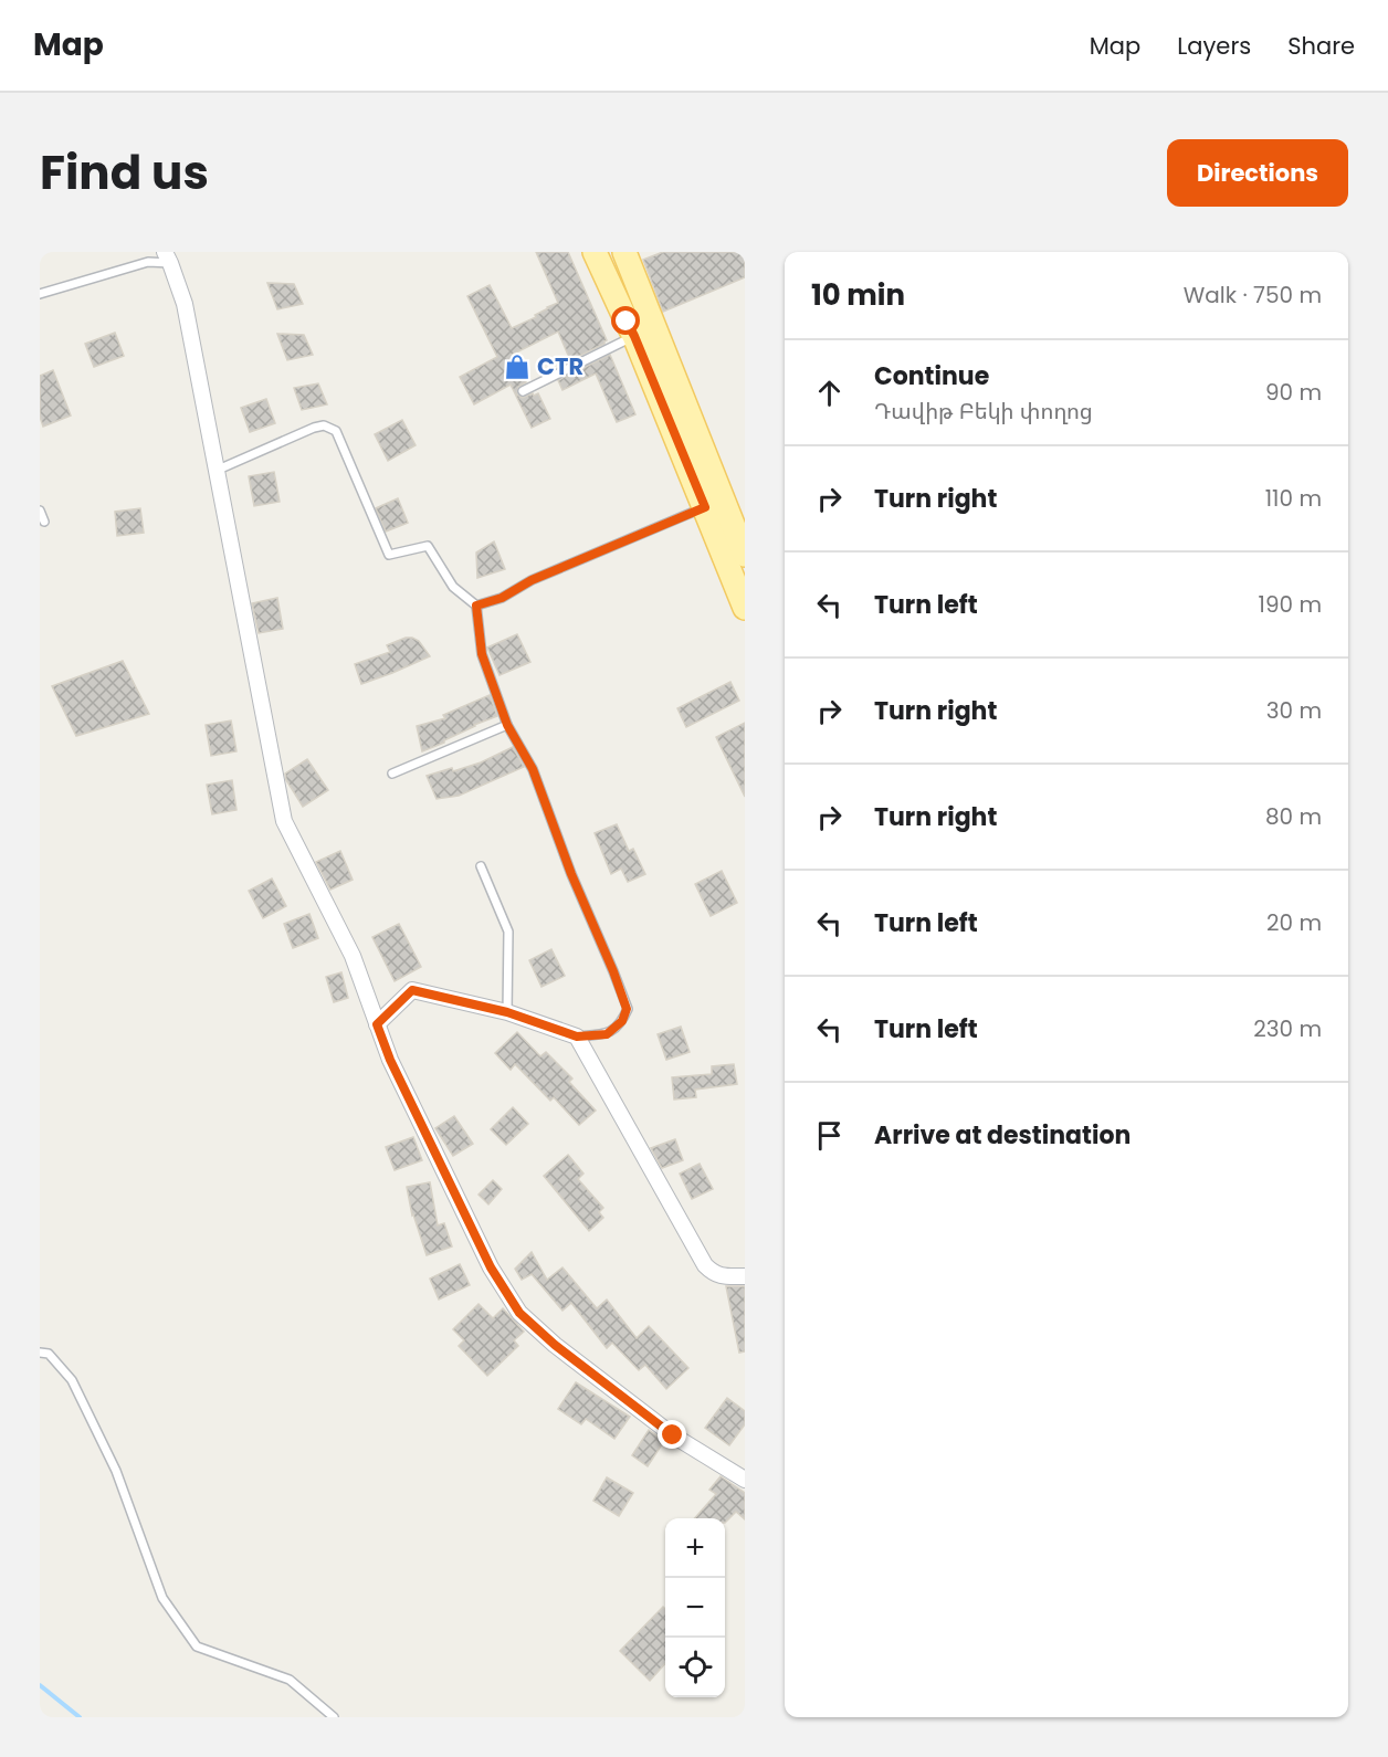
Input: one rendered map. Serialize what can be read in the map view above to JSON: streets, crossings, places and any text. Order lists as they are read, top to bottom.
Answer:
{
  "places": {
    "shop": ["CTR"]
  },
  "page": {
    "header": "Map",
    "nav": ["Map", "Layers", "Share"],
    "title": "Find us",
    "buttons": "Directions",
    "heading": ["10 min", "Walk · 750 m"],
    "list": [
      ["Continue", "Դավիթ Բեկի փողոց", "90 m"],
      ["Turn right", "110 m"],
      ["Turn left", "190 m"],
      ["Turn right", "30 m"],
      ["Turn right", "80 m"],
      ["Turn left", "20 m"],
      ["Turn left", "230 m"],
      "Arrive at destination"
    ],
    "map_buttons": ["+", "−"]
  }
}
